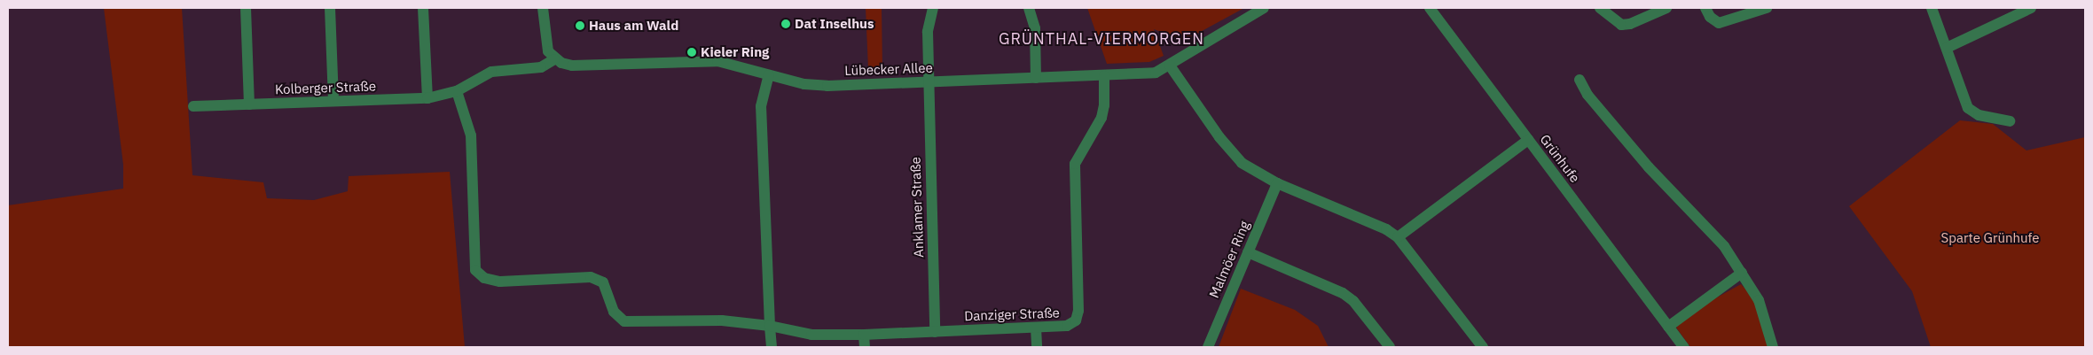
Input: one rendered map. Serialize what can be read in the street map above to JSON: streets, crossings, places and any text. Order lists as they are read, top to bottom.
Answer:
{
  "streets": {
    "street": [
      "Lübecker Allee",
      "Kolberger Straße",
      "Grünhufe",
      "Anklamer Straße",
      "Malmöer Ring",
      "Danziger Straße"
    ]
  },
  "crossings": [
    ["Lübecker Allee", "Anklamer Straße"],
    ["Lübecker Allee", "Danziger Straße"],
    ["Anklamer Straße", "Danziger Straße"]
  ],
  "districts": ["GRÜNTHAL-VIERMORGEN"],
  "parks": ["Sparte Grünhufe"],
  "places": ["Dat Inselhus", "Haus am Wald", "Kieler Ring"]
}
